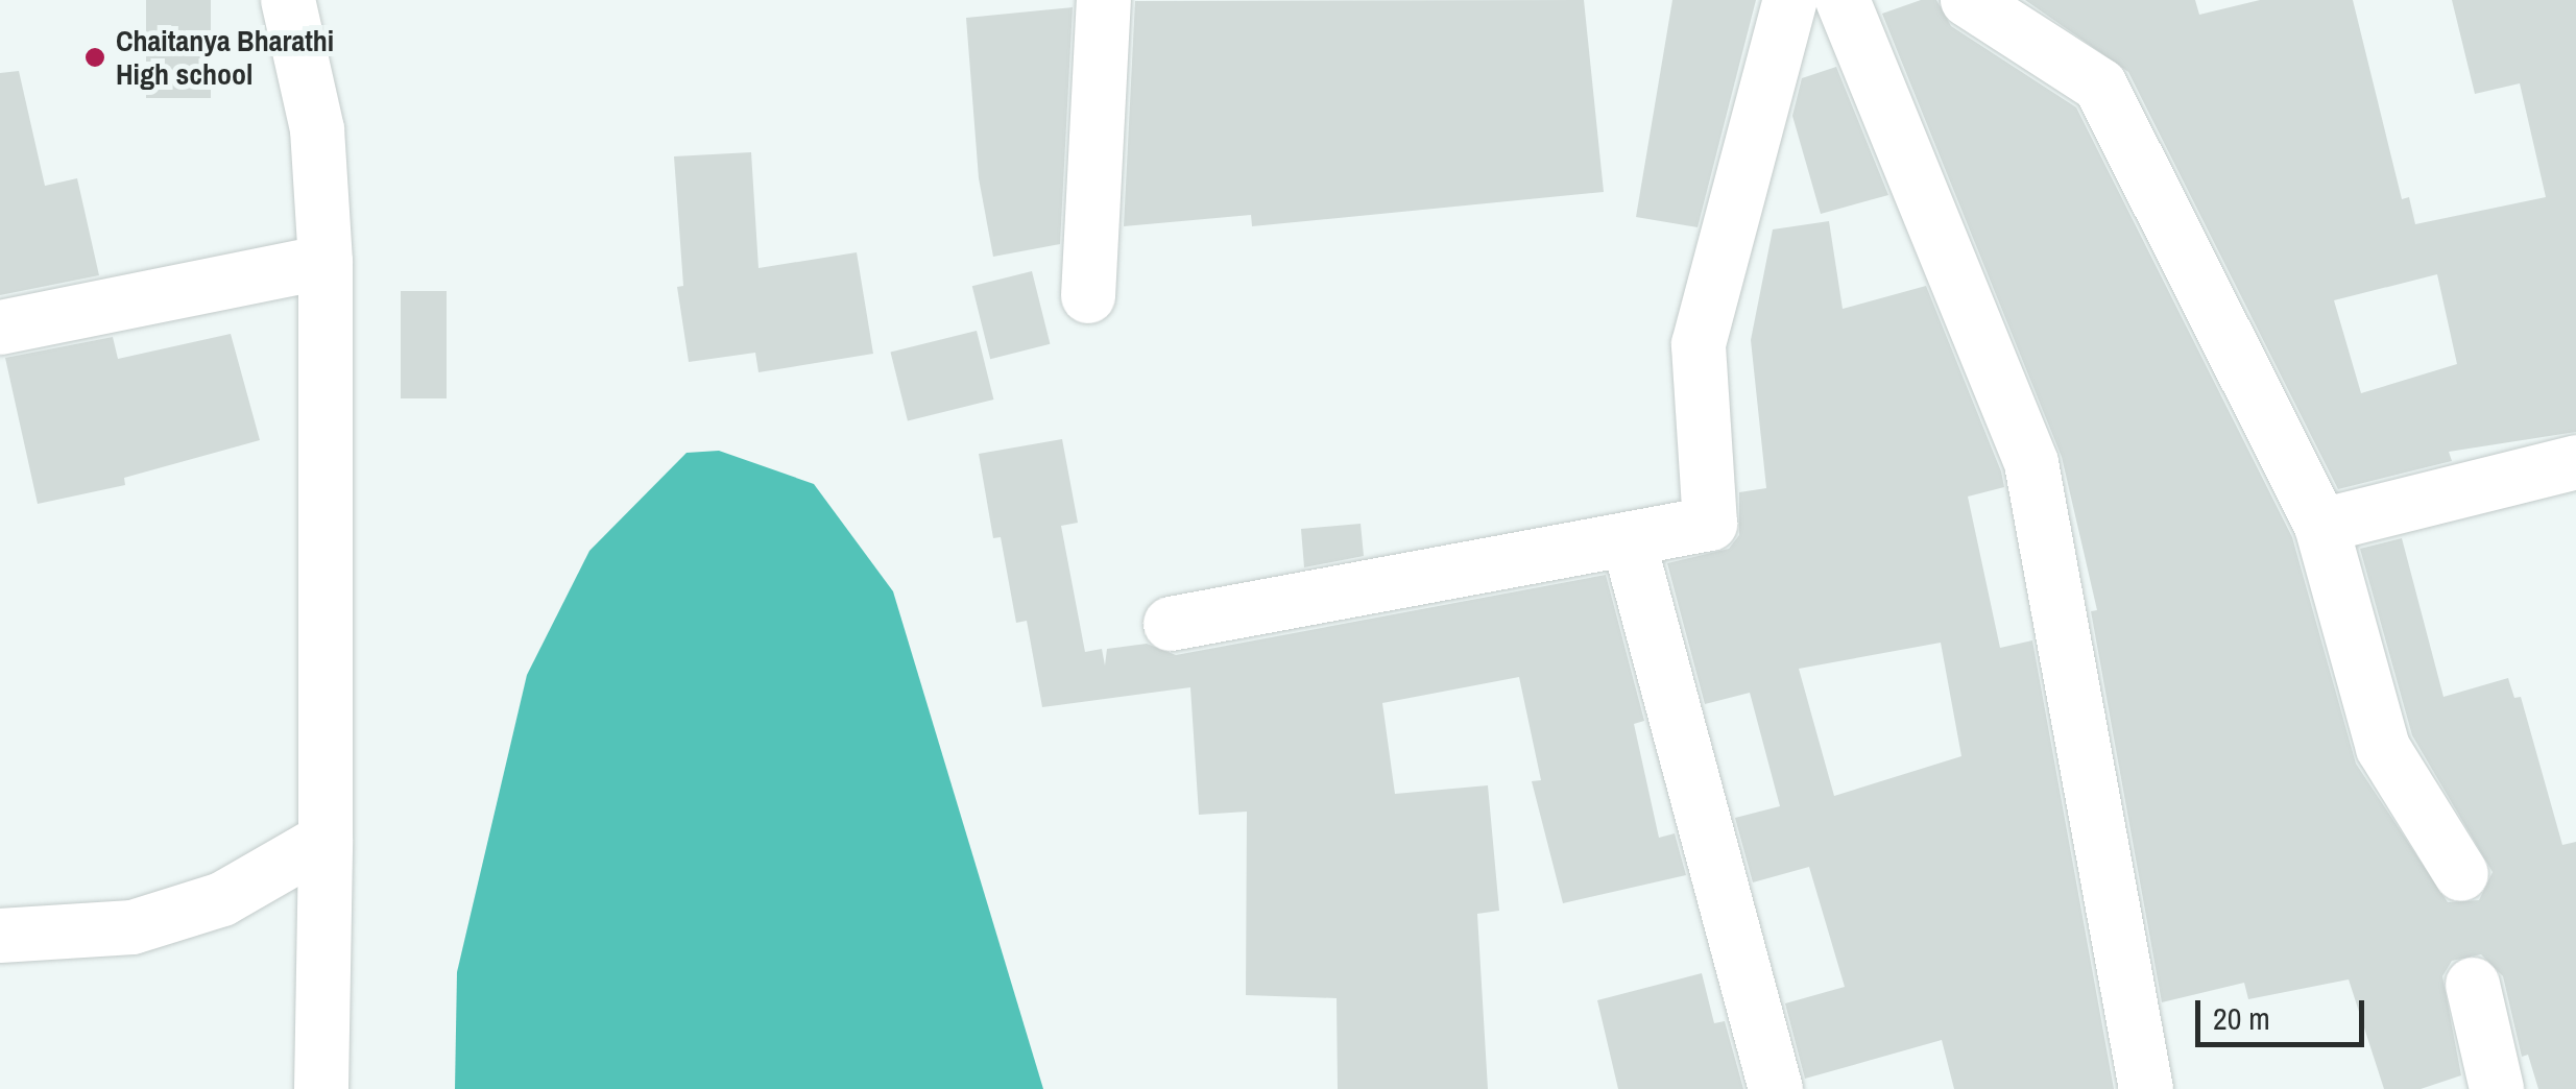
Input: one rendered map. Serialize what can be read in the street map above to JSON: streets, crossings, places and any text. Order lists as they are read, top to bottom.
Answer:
{
  "places": ["Chaitanya Bharathi High school"],
  "scale_bar": "20 m"
}
